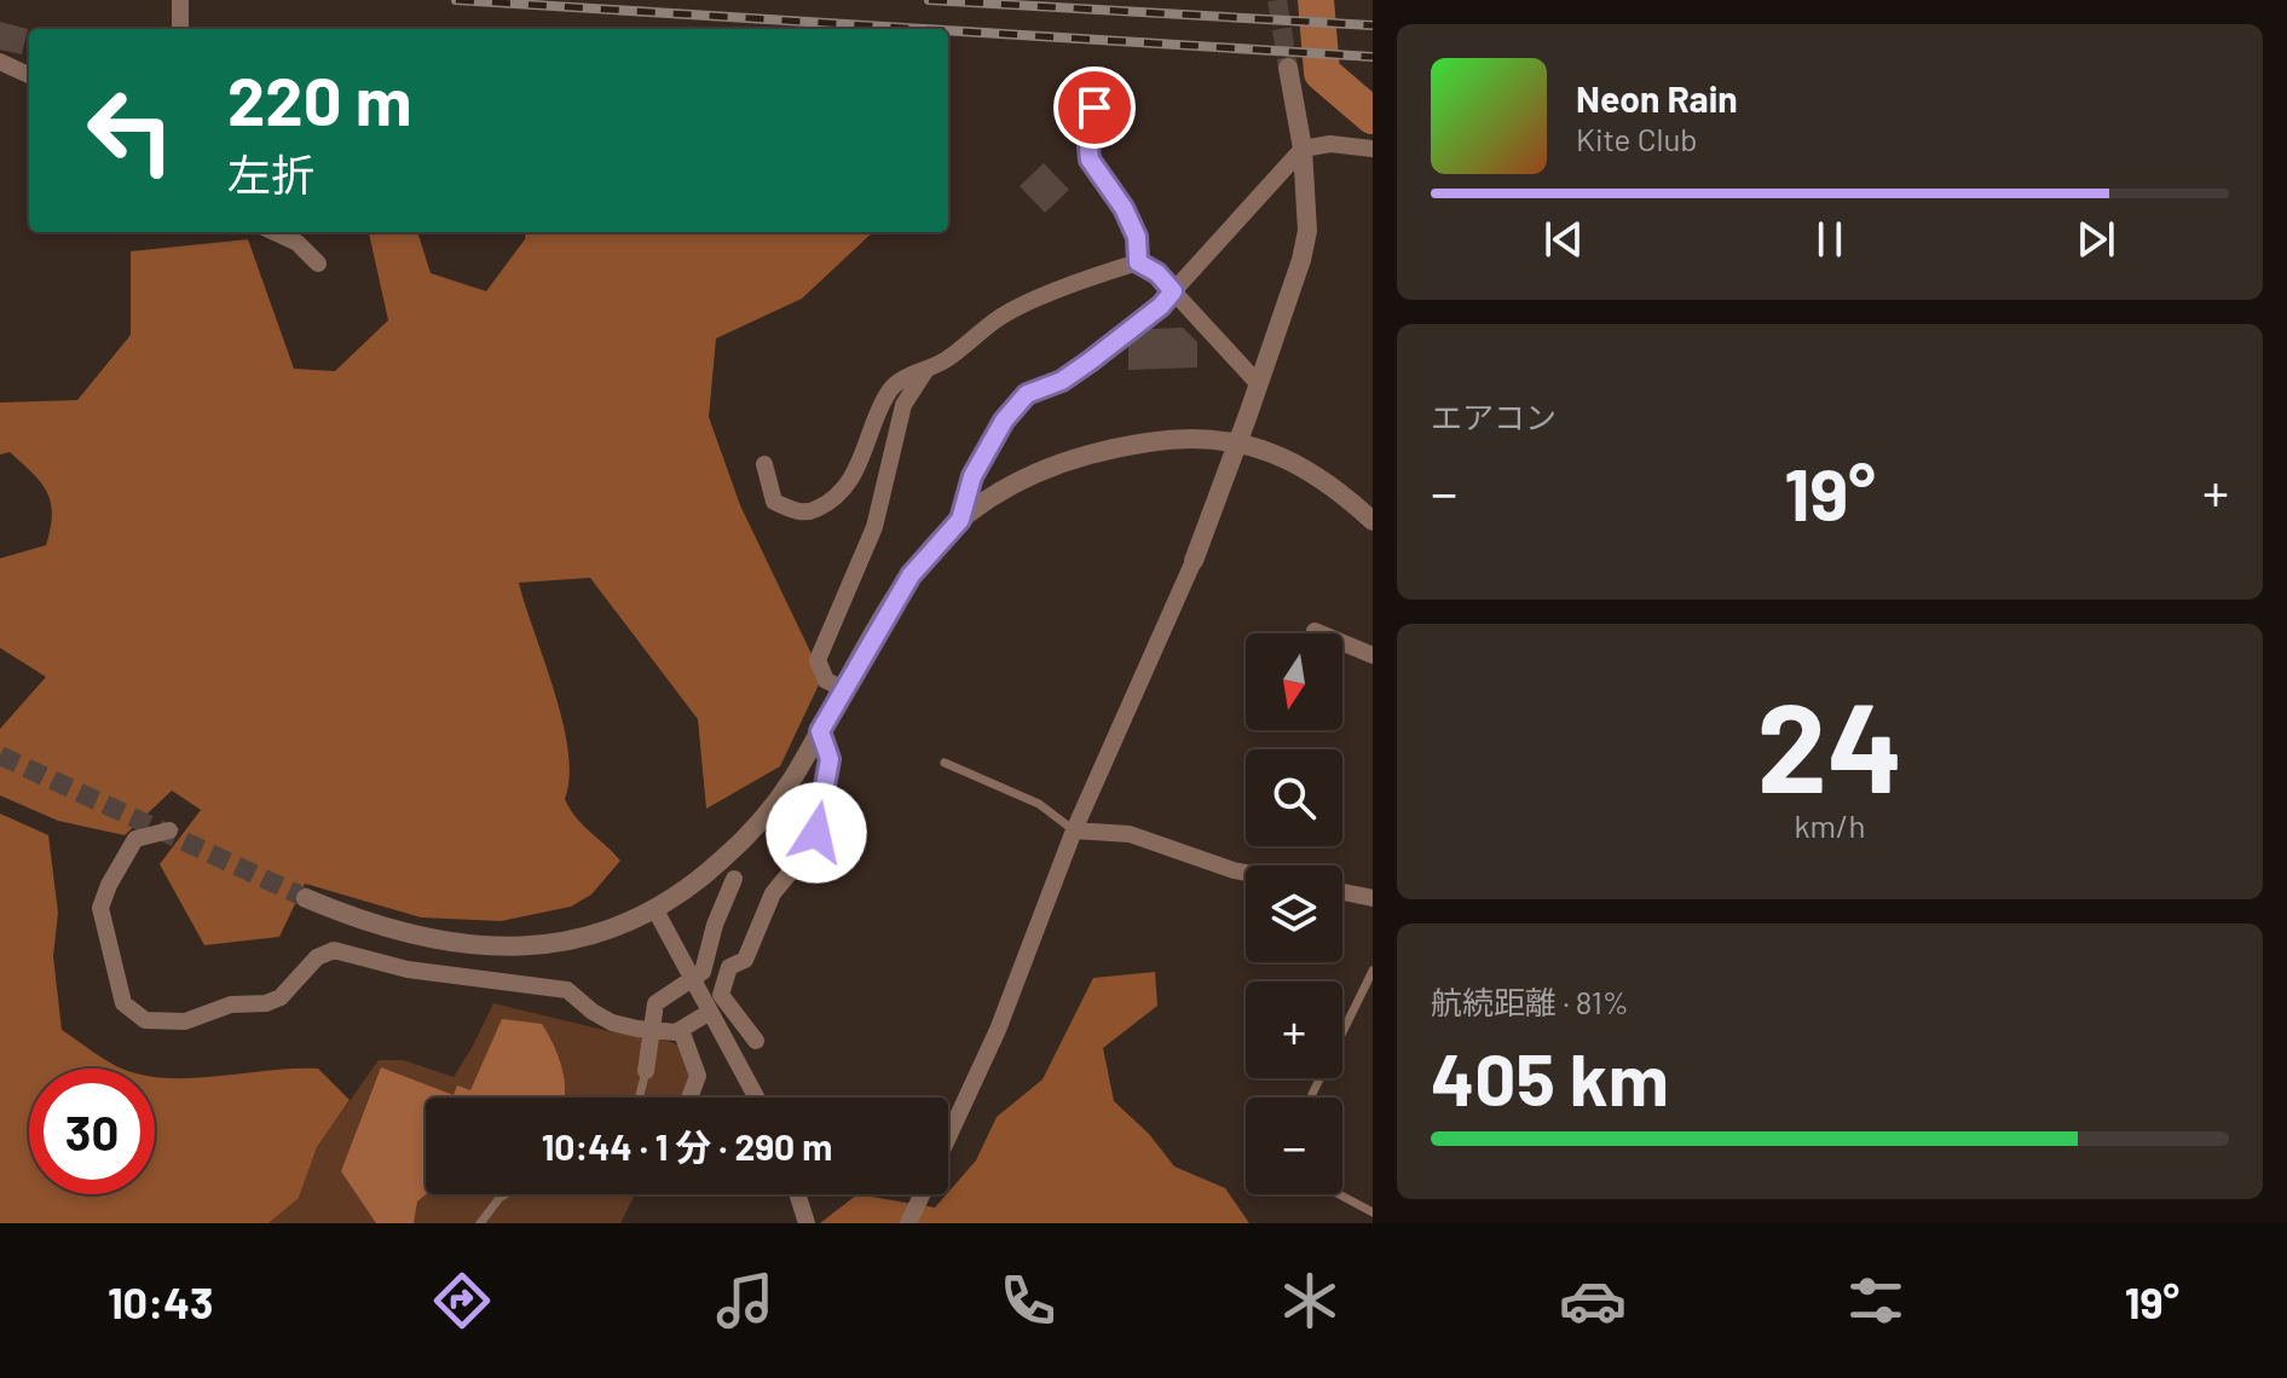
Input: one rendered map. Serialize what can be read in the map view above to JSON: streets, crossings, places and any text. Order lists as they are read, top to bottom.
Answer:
{
  "north": "bottom",
  "page": {
    "turn": ["220 m", "左折"],
    "song": ["Neon Rain", "Kite Club"],
    "tile": [
      "エアコン",
      ["24", "km/h"],
      ["航続距離 · 81%", "405 km"]
    ],
    "heat": ["−", "19°", "+"],
    "map_buttons": ["+", "−"],
    "limit": "30",
    "trip": "10:44 · 1 分 · 290 m",
    "tabs": ["10:43", "19°"]
  }
}
